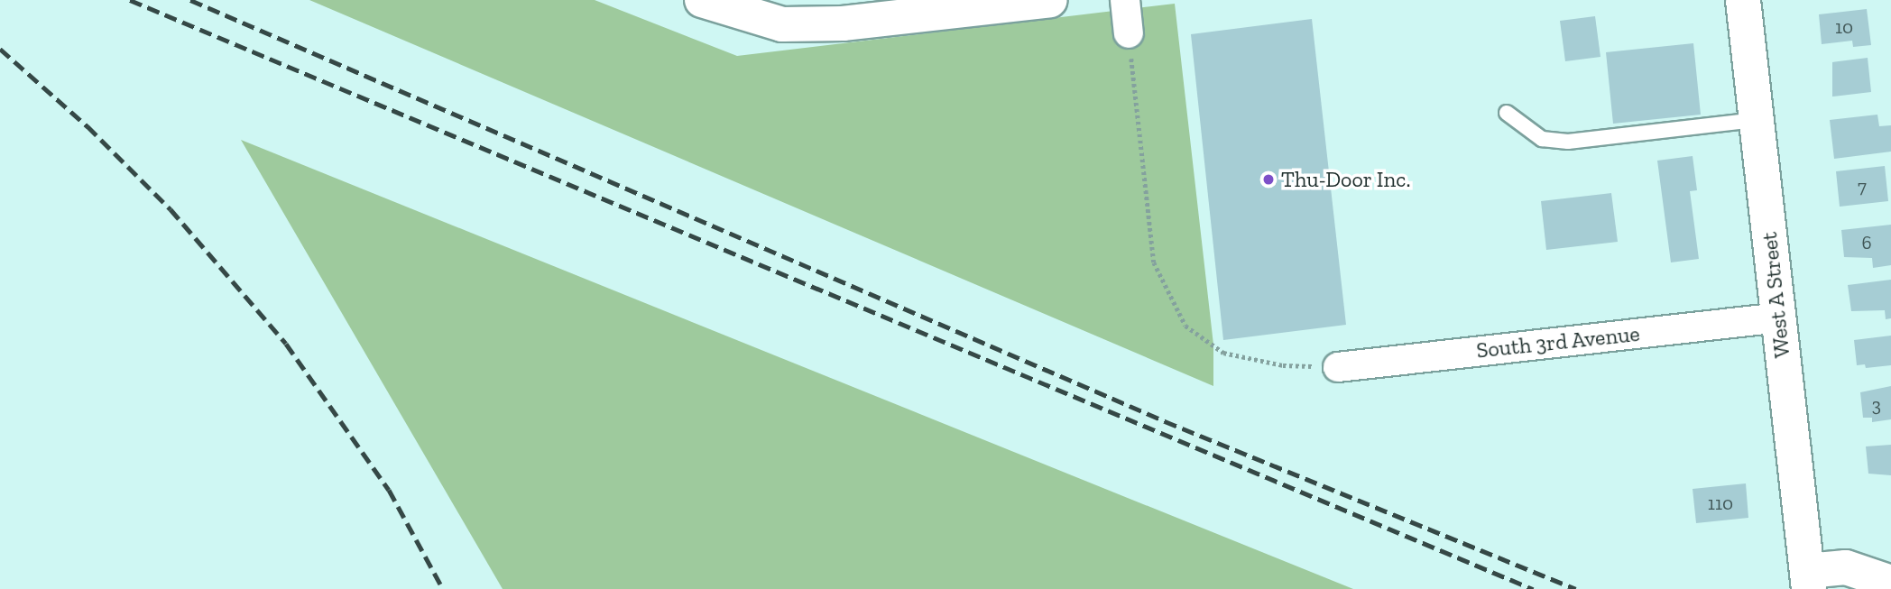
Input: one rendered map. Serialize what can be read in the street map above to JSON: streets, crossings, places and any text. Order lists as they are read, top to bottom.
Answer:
{
  "streets": {
    "main road": ["West A Street"],
    "street": ["South 3rd Avenue"]
  },
  "crossings": [
    ["West A Street", "South 3rd Avenue"]
  ],
  "places": ["Thu-Door Inc."],
  "house_numbers": [
    "10",
    "7",
    "6",
    "3",
    "110"
  ]
}
